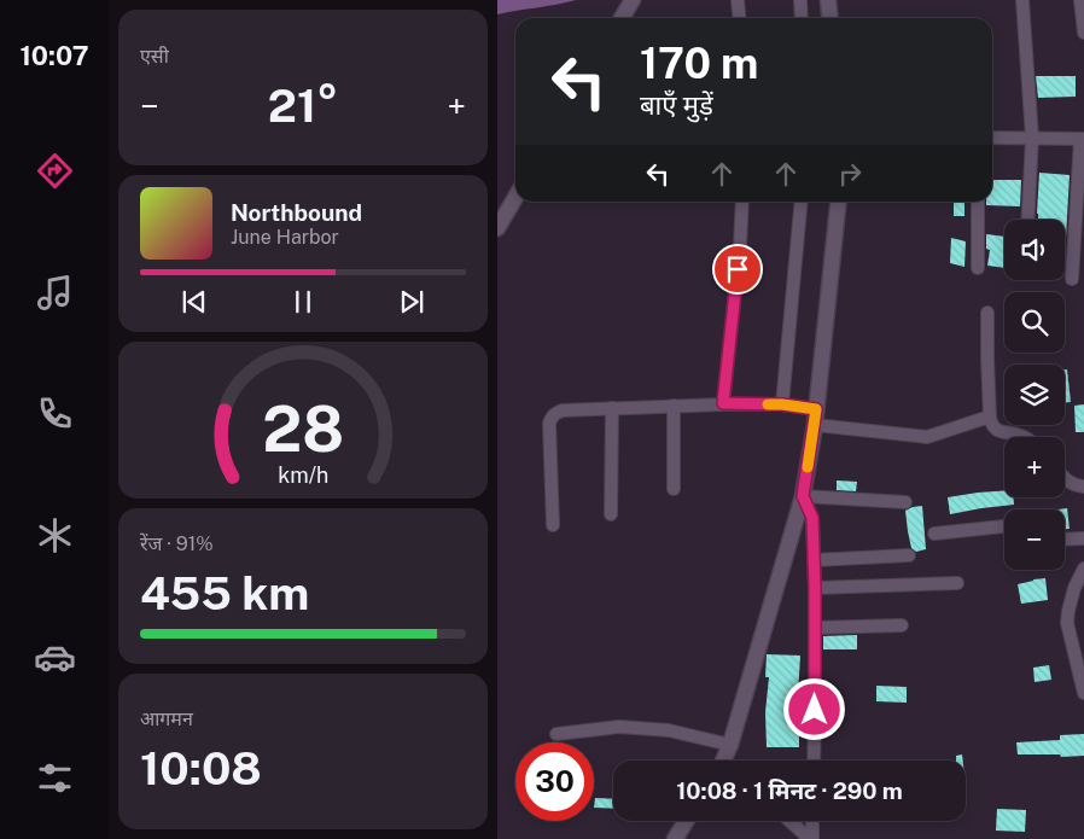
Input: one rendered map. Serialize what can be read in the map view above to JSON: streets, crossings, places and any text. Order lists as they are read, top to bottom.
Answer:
{
  "page": {
    "tabs": "10:07",
    "tile": [
      "एसी",
      ["रेंज · 91%", "455 km"],
      ["आगमन", "10:08"]
    ],
    "turn": ["170 m", "बाएँ मुड़ें"],
    "heat": ["−", "21°", "+"],
    "song": ["Northbound", "June Harbor"],
    "map_buttons": ["+", "−"],
    "limit": "30",
    "trip": "10:08 · 1 मिनट · 290 m",
    "gauge": ["28", "km/h"]
  }
}
